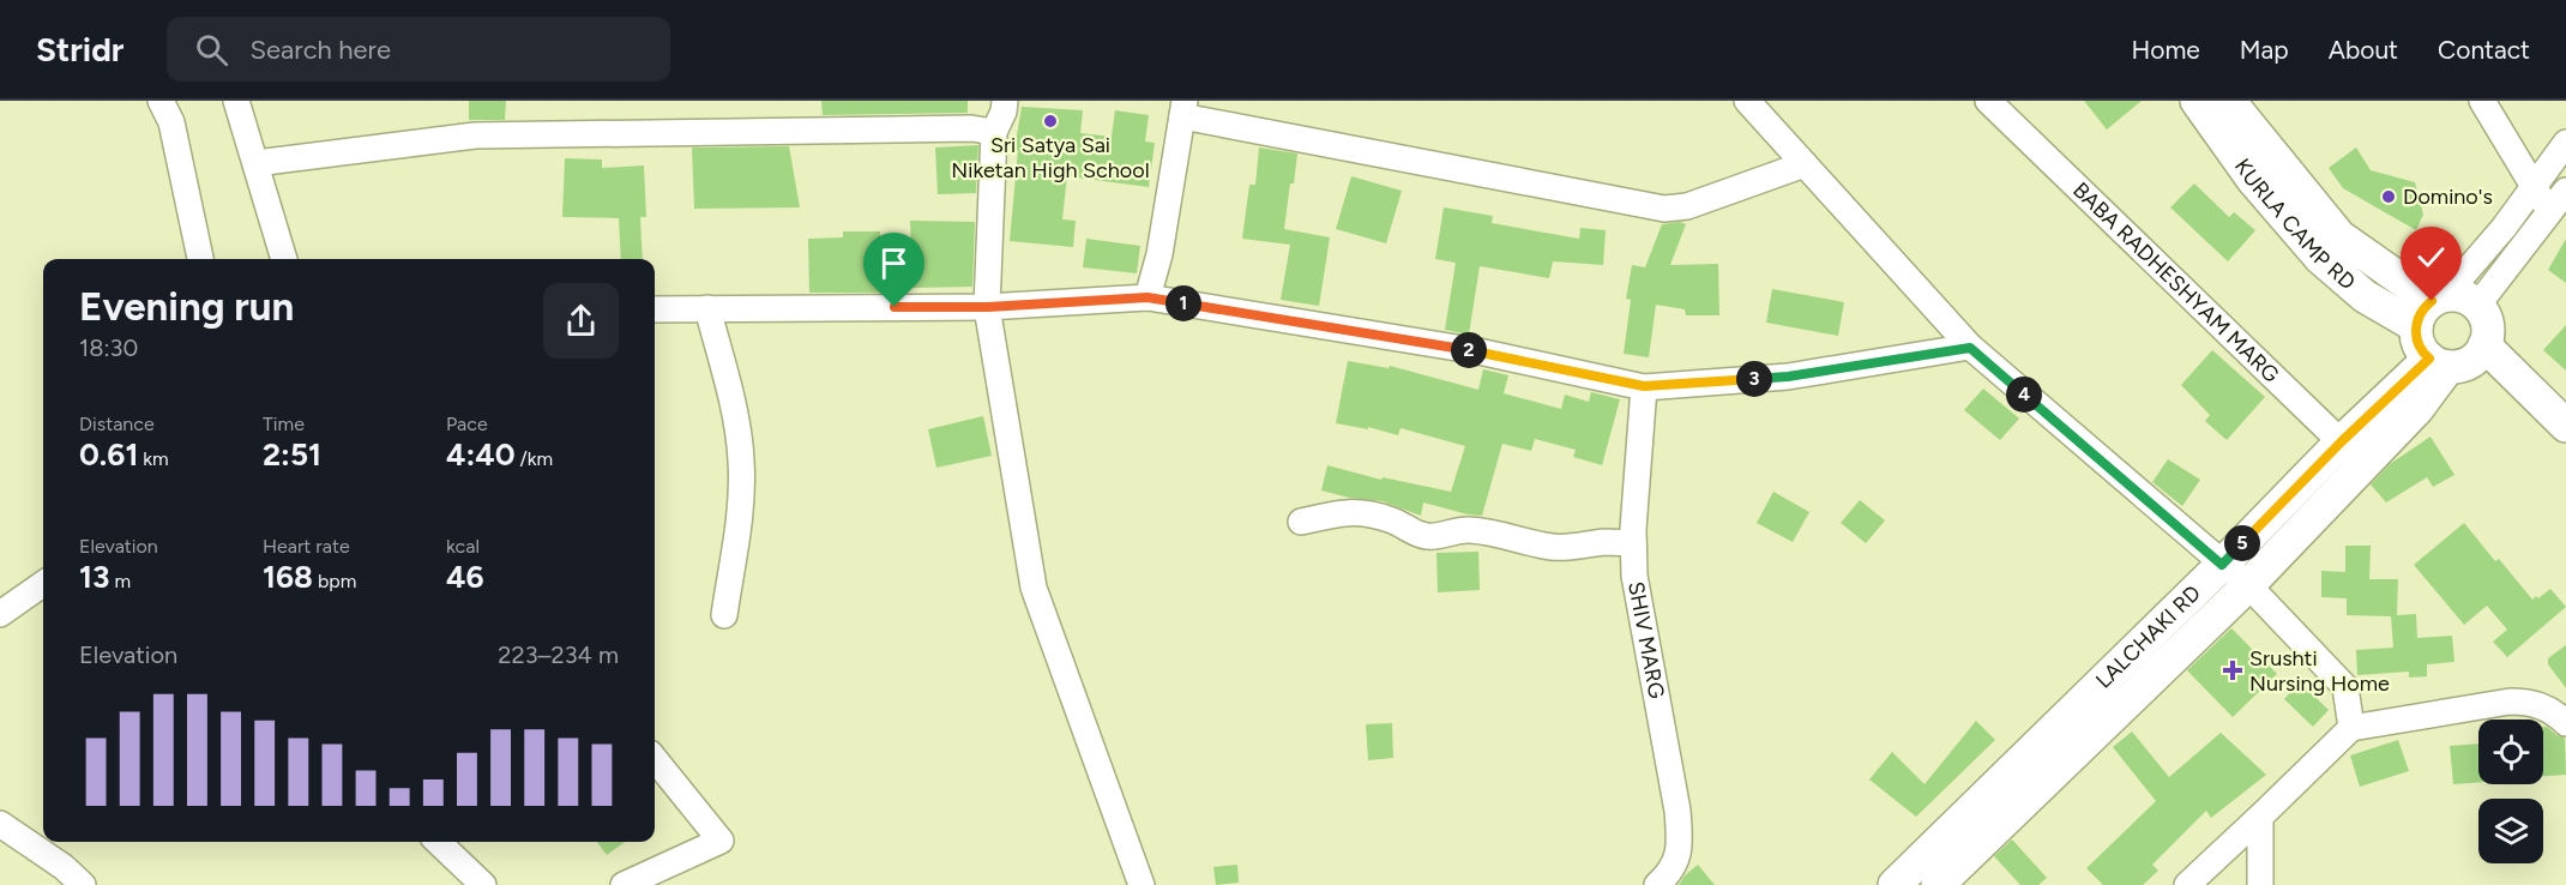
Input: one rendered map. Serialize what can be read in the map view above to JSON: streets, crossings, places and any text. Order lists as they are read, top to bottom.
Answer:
{
  "streets": {
    "main road": ["KURLA CAMP RD", "LALCHAKI RD"],
    "street": ["BABA RADHESHYAM MARG", "SHIV MARG"]
  },
  "crossings": [
    ["KURLA CAMP RD", "LALCHAKI RD"],
    ["BABA RADHESHYAM MARG", "LALCHAKI RD"]
  ],
  "places": {
    "other": ["Sri Satya Sai Niketan High School", "Domino's"],
    "health": ["Srushti Nursing Home"]
  },
  "page": {
    "header": "Stridr",
    "search": "Search here",
    "nav": [
      "Home",
      "Map",
      "About",
      "Contact"
    ],
    "heading": ["Evening run", "18:30"],
    "pins": [
      "1",
      "2",
      "3",
      "4",
      "5"
    ],
    "stats": [
      ["Distance", "0.61 km"],
      ["Time", "2:51"],
      ["Pace", "4:40 /km"],
      ["Elevation", "13 m"],
      ["Heart rate", "168 bpm"],
      ["kcal", "46"]
    ],
    "chart": ["Elevation", "223–234 m"]
  }
}
